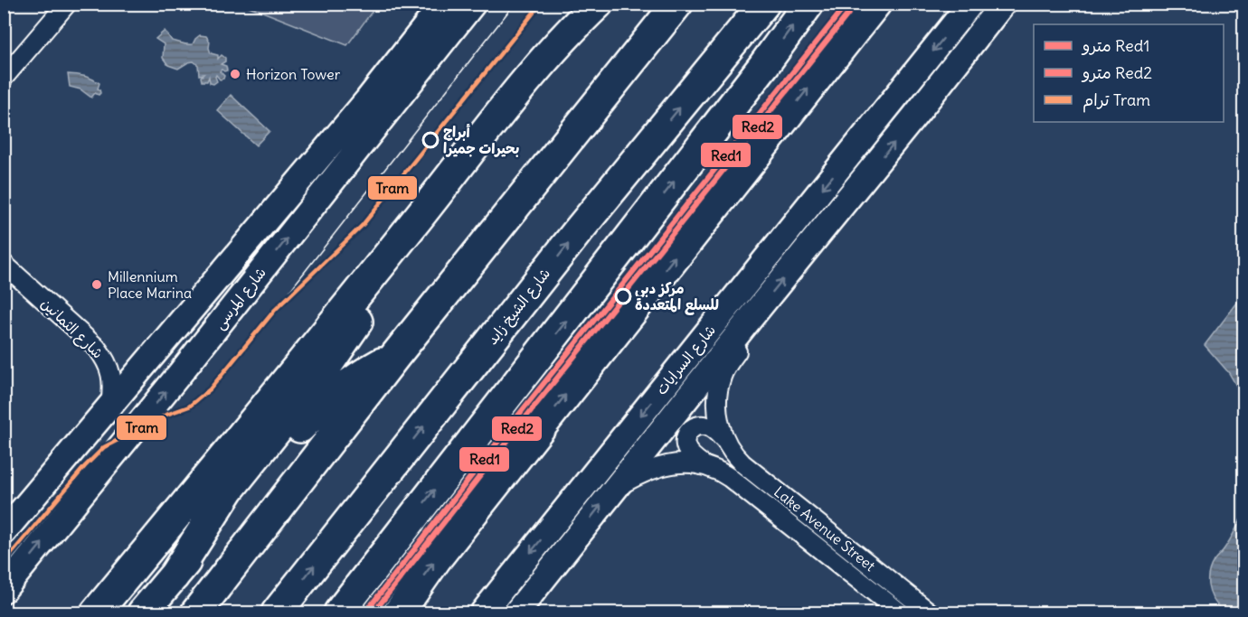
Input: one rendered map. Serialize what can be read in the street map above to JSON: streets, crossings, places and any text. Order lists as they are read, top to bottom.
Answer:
{
  "streets": {
    "highway": ["شارع الشيخ زايد"],
    "main road": ["شارع المرسى", "شارع السرايات"],
    "street": ["شارع الثمانين", "Lake Avenue Street"]
  },
  "crossings": [
    ["شارع المرسى", "شارع الثمانين"],
    ["شارع السرايات", "Lake Avenue Street"]
  ],
  "places": [
    "Horizon Tower",
    "أبراج بحيرات جميرا",
    "Millennium Place Marina",
    "مركز دبي للسلع المتعددة"
  ],
  "lines": ["metro line Red1", "tram line Tram", "metro line Red2"],
  "legend": ["مترو Red1", "مترو Red2", "ترام Tram"]
}
